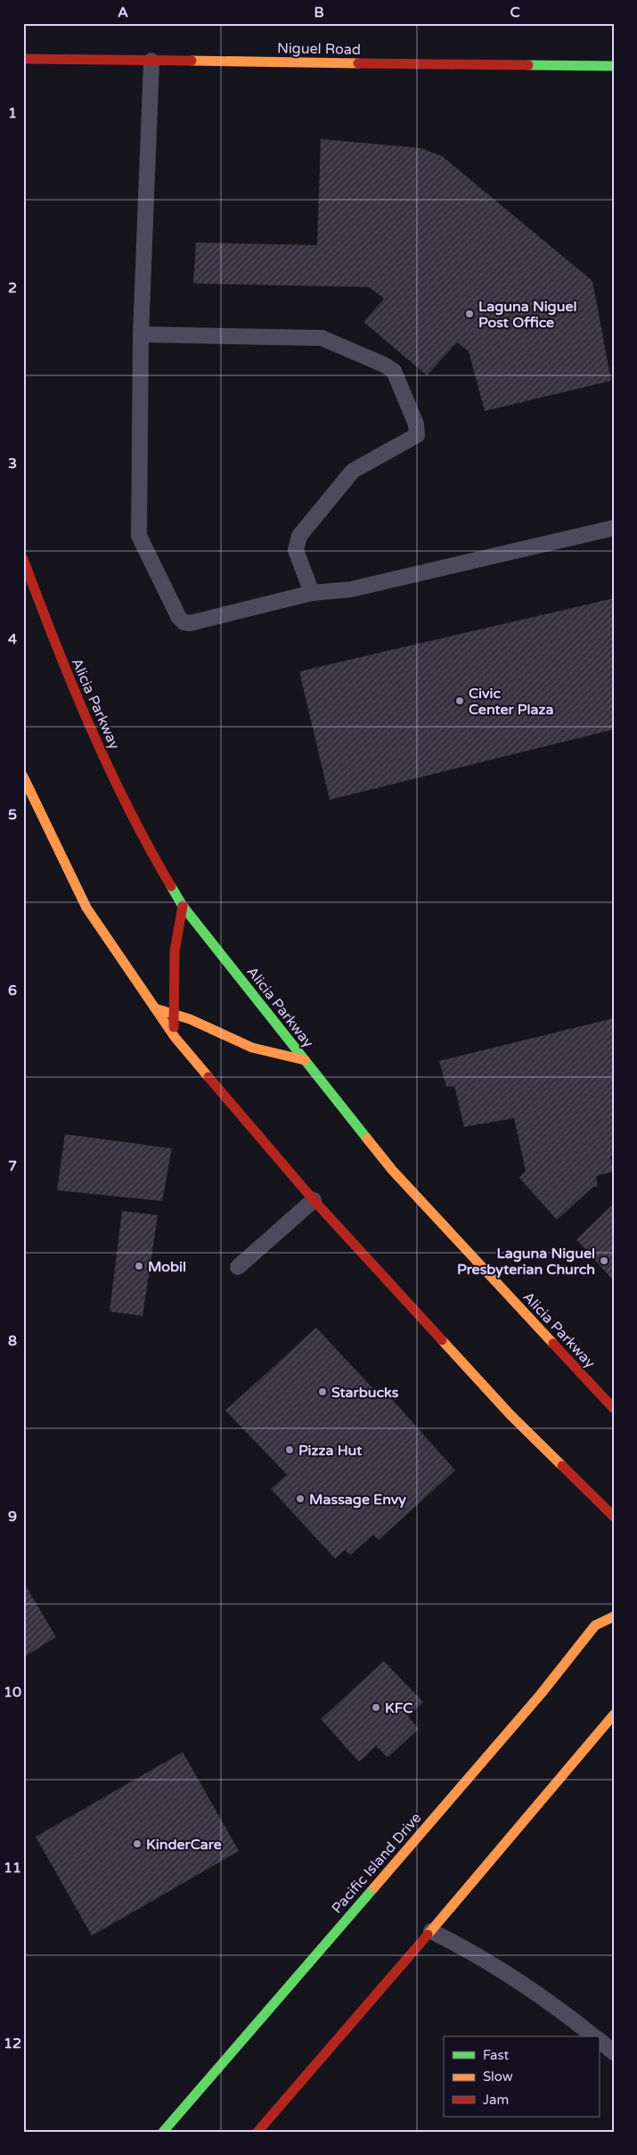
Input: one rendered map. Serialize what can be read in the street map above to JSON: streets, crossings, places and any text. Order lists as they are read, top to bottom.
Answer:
{
  "streets": {
    "main road": ["Niguel Road", "Alicia Parkway", "Pacific Island Drive"]
  },
  "places": [
    "Laguna Niguel Post Office",
    "Civic Center Plaza",
    "Laguna Niguel Presbyterian Church",
    "Mobil",
    "Starbucks",
    "Pizza Hut",
    "Massage Envy",
    "KFC",
    "KinderCare"
  ],
  "legend": ["Fast", "Slow", "Jam"],
  "grid": {
    "columns": ["A", "B", "C"],
    "rows": [
      "1",
      "2",
      "3",
      "4",
      "5",
      "6",
      "7",
      "8",
      "9",
      "10",
      "11",
      "12"
    ]
  }
}
